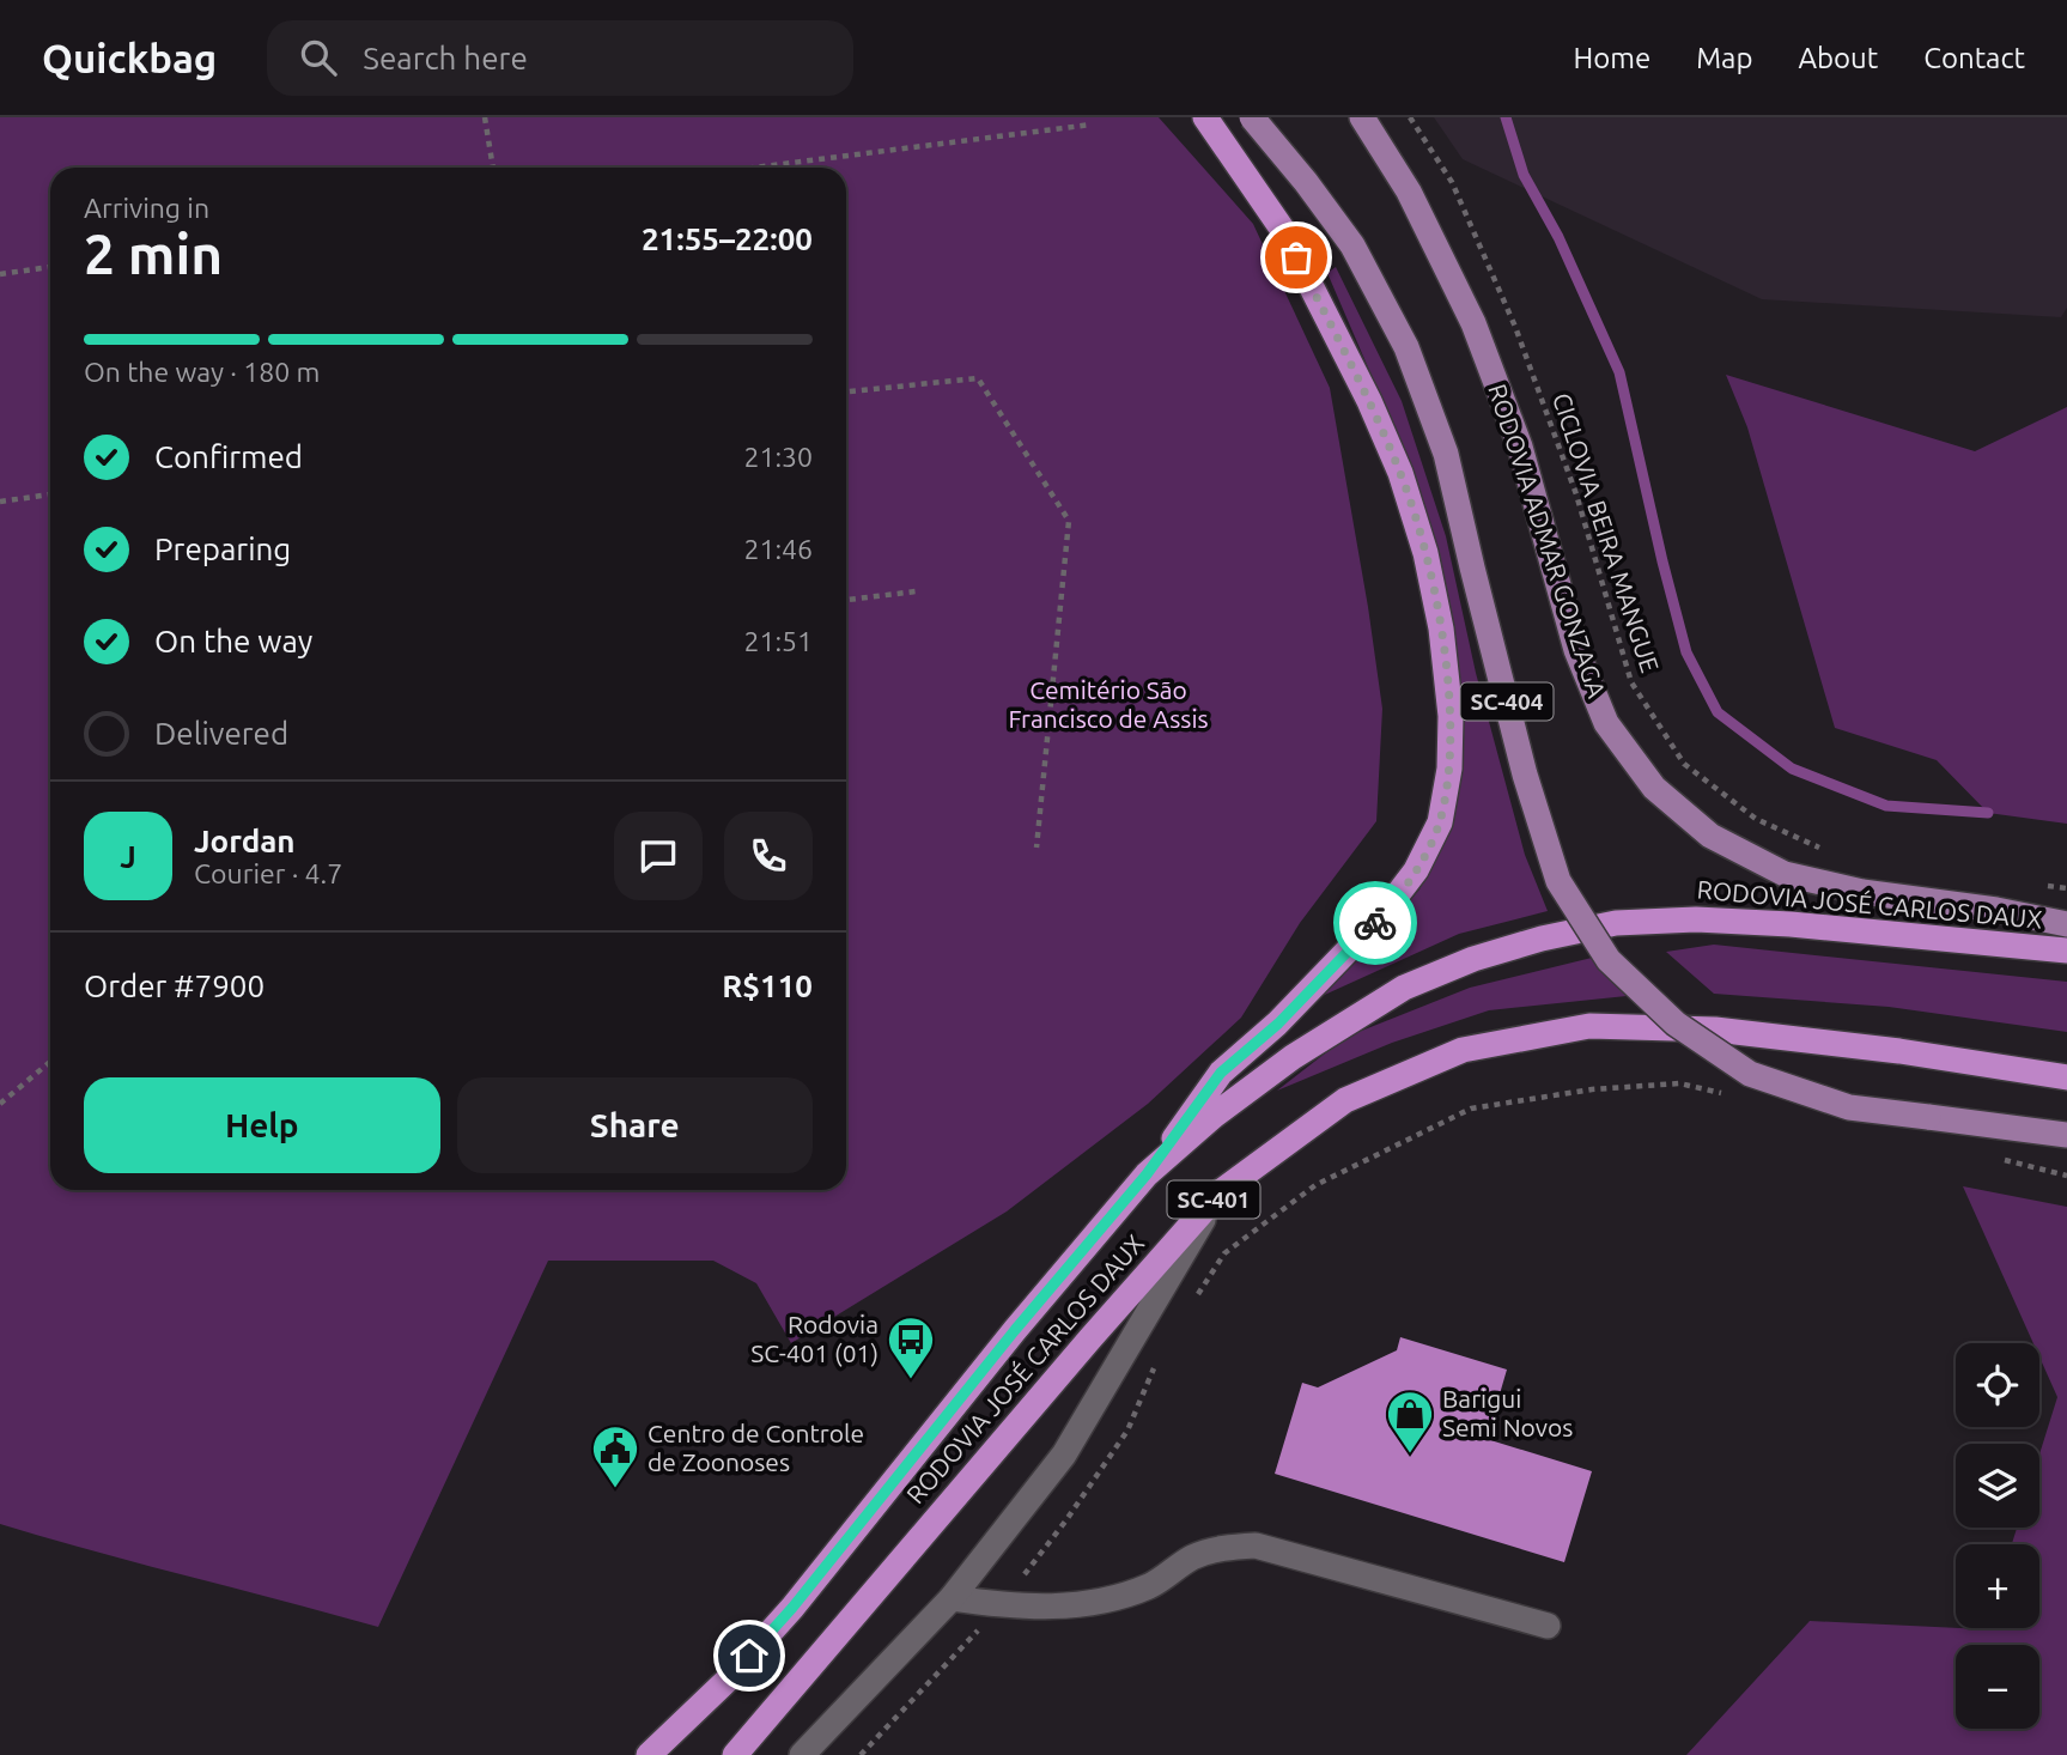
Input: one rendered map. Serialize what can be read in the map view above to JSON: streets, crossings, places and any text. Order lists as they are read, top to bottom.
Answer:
{
  "streets": {
    "highway": ["RODOVIA JOSÉ CARLOS DAUX", "SC-401"],
    "main road": ["RODOVIA ADMAR GONZAGA", "SC-404"],
    "path": ["CICLOVIA BEIRA MANGUE"]
  },
  "parks": ["Cemitério São Francisco de Assis"],
  "places": {
    "bus stop": ["Rodovia SC-401 (01)"],
    "shop": ["Barigui Semi Novos"],
    "public building": ["Centro de Controle de Zoonoses"]
  },
  "page": {
    "header": "Quickbag",
    "search": "Search here",
    "nav": [
      "Home",
      "Map",
      "About",
      "Contact"
    ],
    "heading": ["2 min", "Arriving in", "21:55–22:00"],
    "panel": [
      "Jordan",
      "Courier · 4.7",
      "Order #7900",
      "R$110"
    ],
    "bar": "On the way · 180 m",
    "list": [
      ["Confirmed", "21:30"],
      ["Preparing", "21:46"],
      ["On the way", "21:51"],
      "Delivered"
    ],
    "round": "J",
    "buttons": ["Help", "Share"],
    "map_buttons": ["+", "−"]
  }
}
